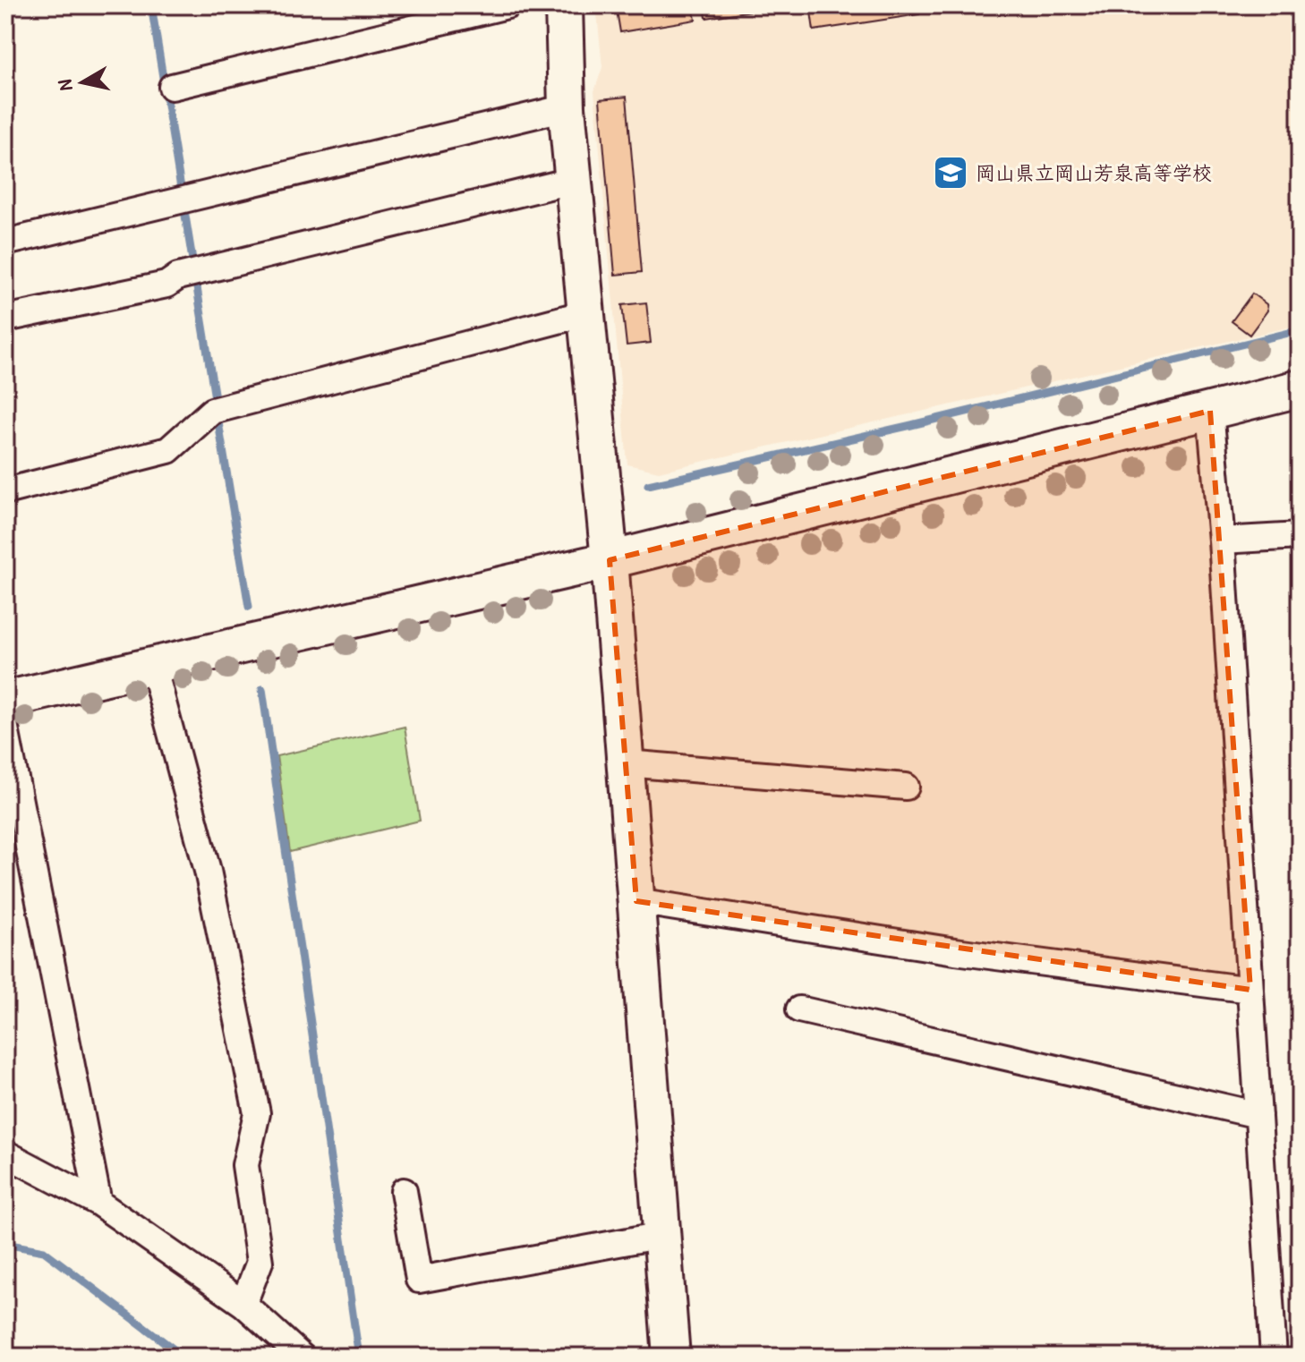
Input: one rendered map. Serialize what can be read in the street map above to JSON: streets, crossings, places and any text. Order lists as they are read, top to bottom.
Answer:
{
  "places": {
    "school or university": ["岡山県立岡山芳泉高等学校"]
  },
  "north": "left"
}
